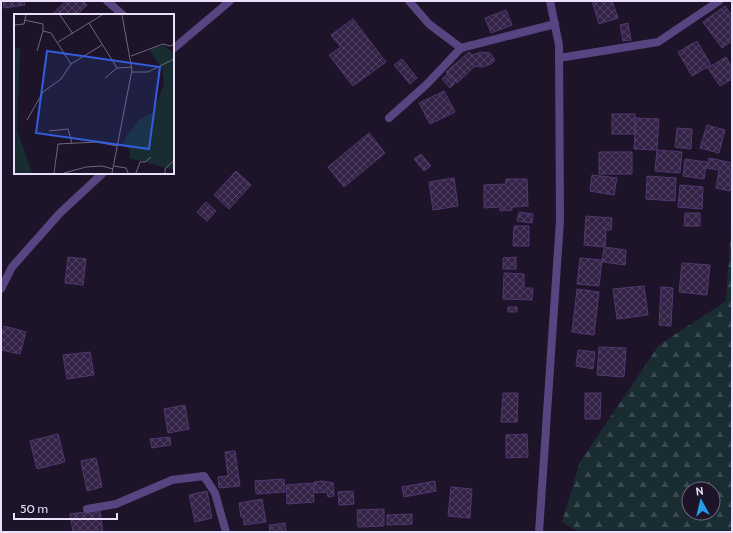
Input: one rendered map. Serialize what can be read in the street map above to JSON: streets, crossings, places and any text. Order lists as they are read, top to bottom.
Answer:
{
  "scale_bar": "50 m",
  "north": "top"
}
